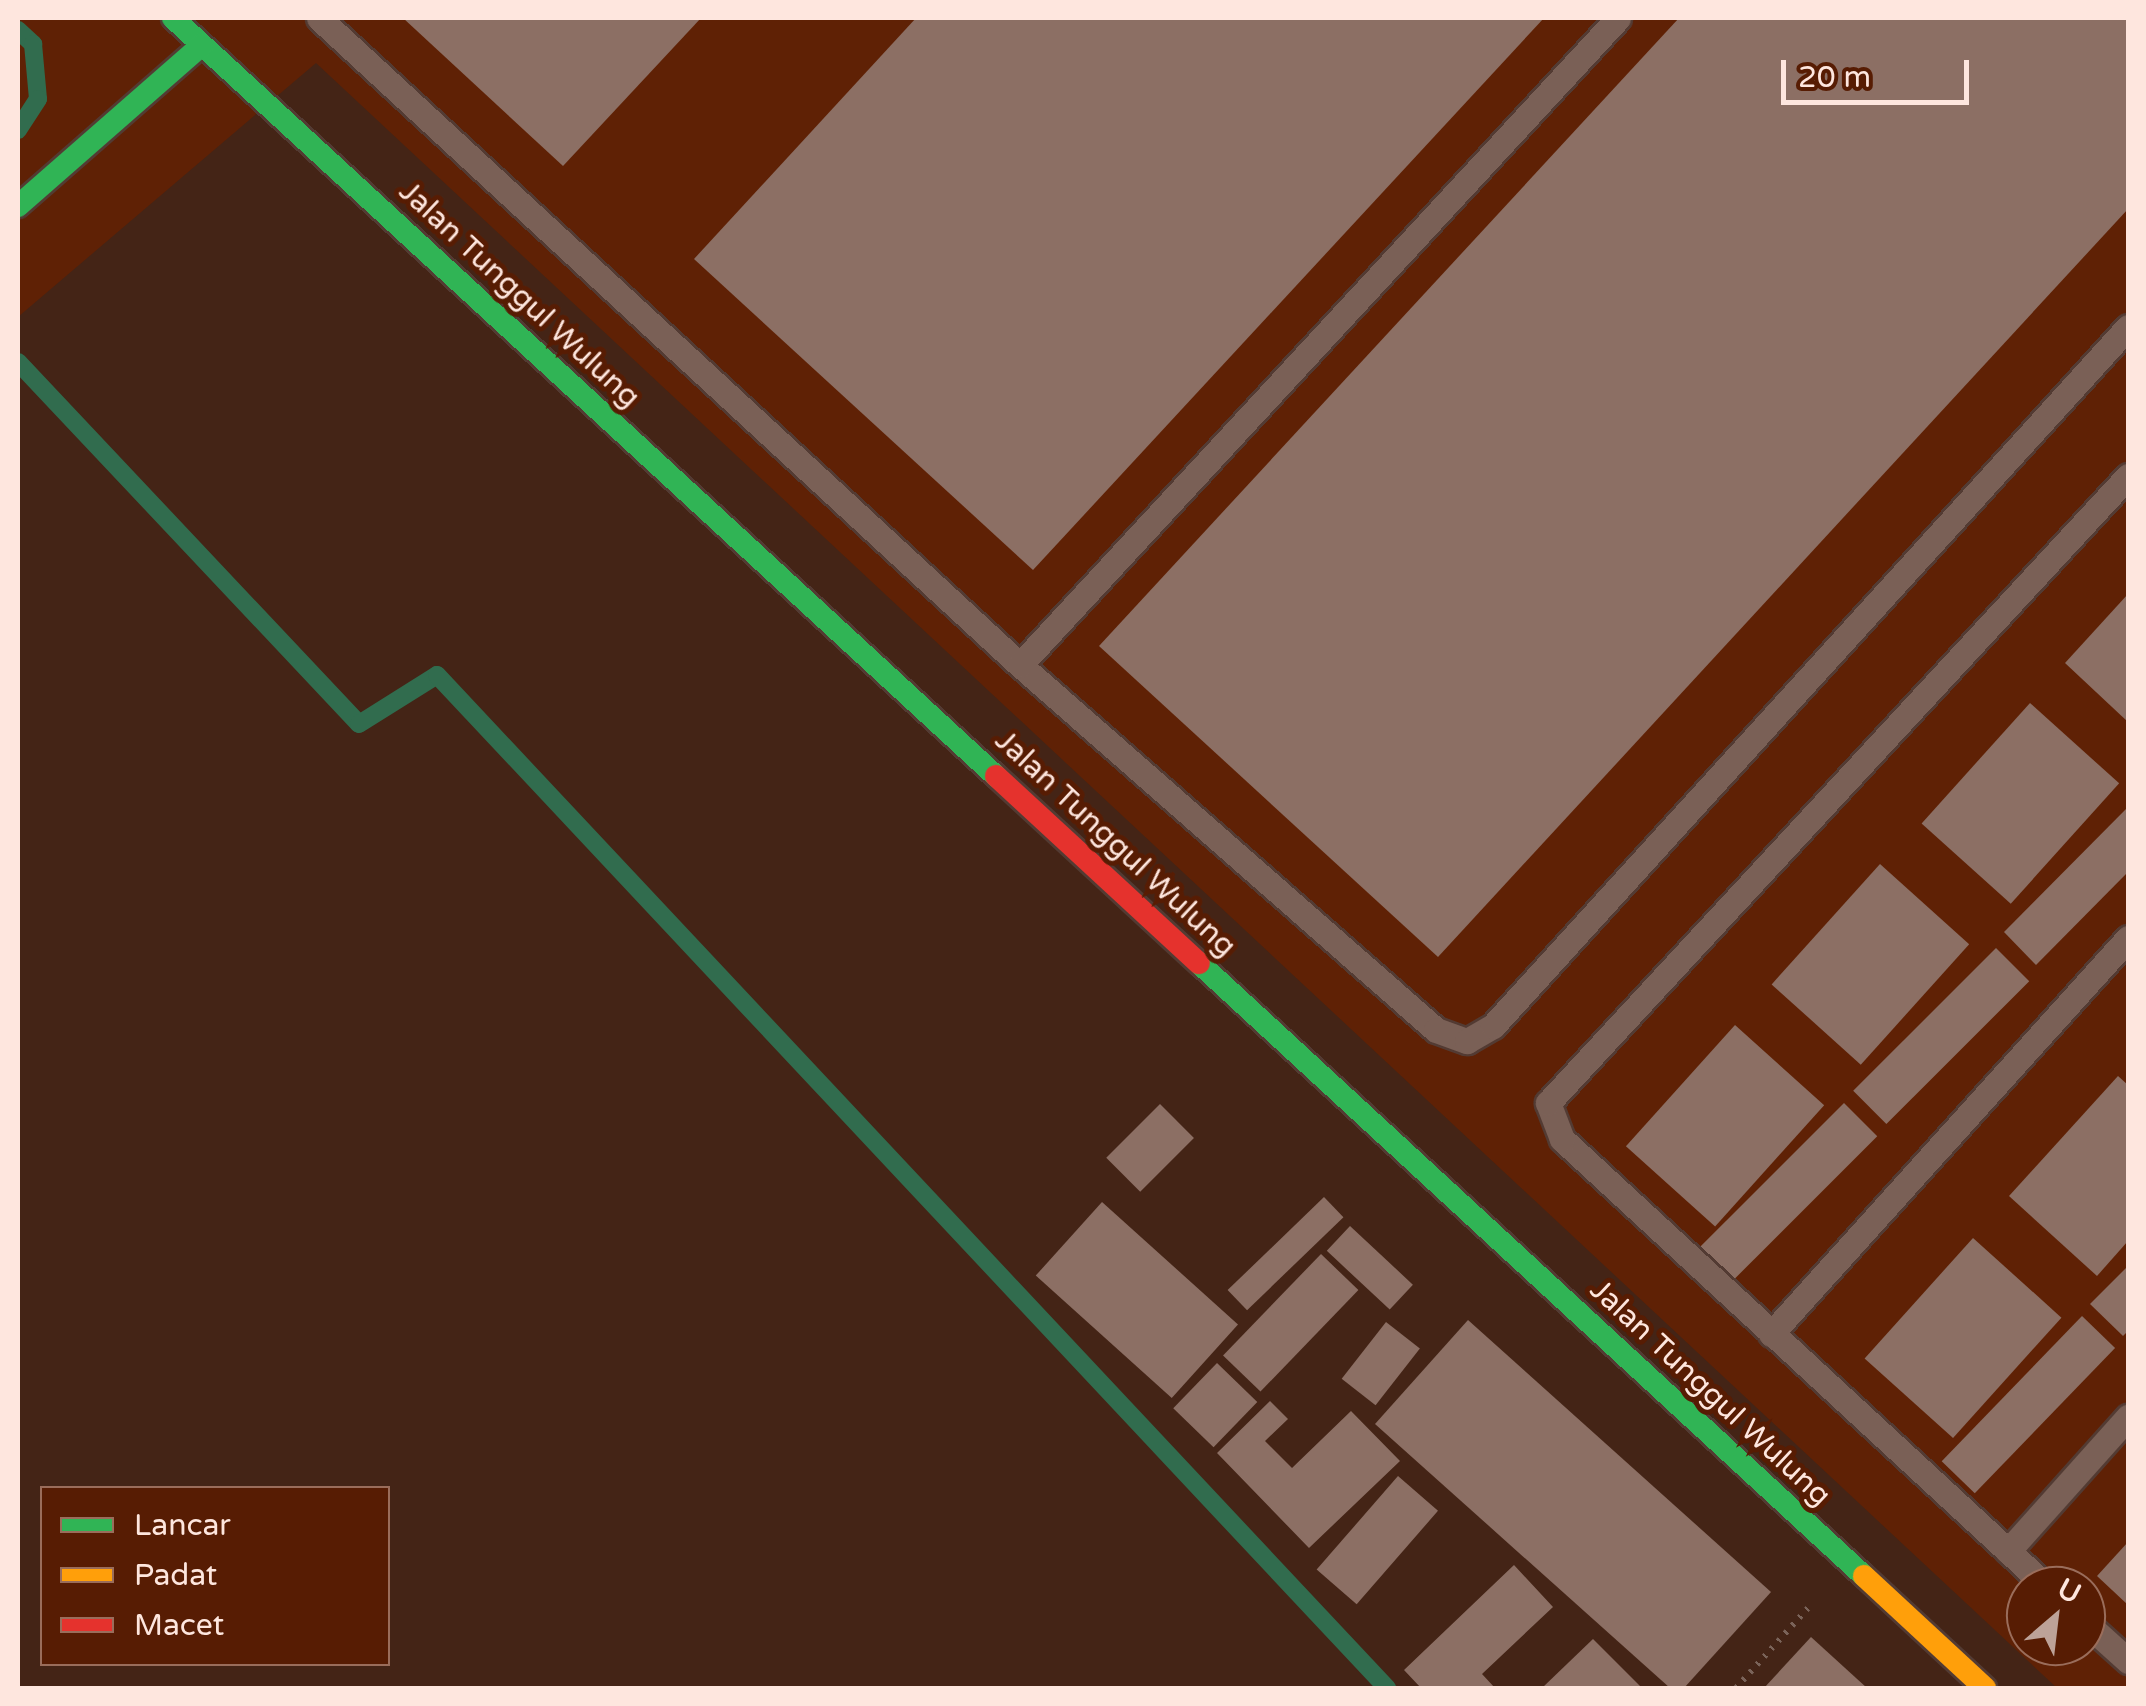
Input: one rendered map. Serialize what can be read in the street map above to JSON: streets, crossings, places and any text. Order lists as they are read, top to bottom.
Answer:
{
  "streets": {
    "main road": ["Jalan Tunggul Wulung"]
  },
  "legend": ["Lancar", "Padat", "Macet"],
  "scale_bar": "20 m",
  "north": "top right"
}
